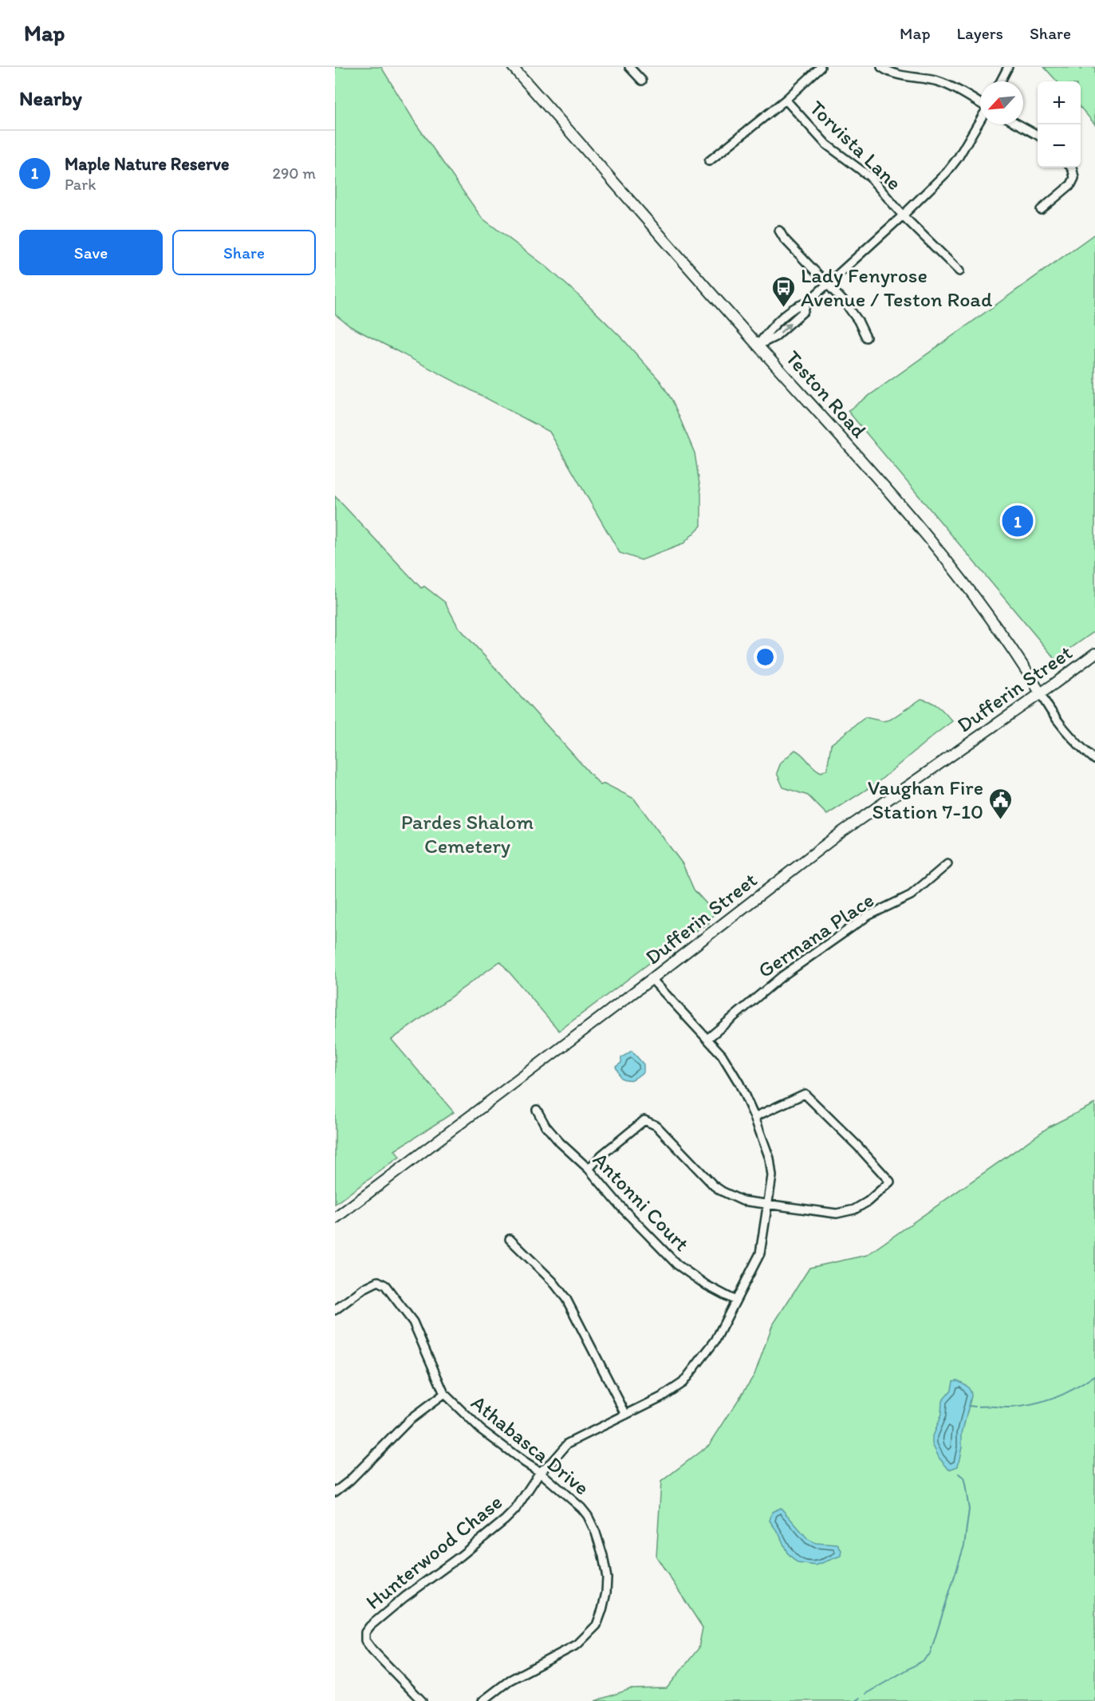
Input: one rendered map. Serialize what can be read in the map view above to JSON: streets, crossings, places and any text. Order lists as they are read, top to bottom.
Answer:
{
  "streets": {
    "main road": ["Teston Road", "Dufferin Street"],
    "street": [
      "Torvista Lane",
      "Germana Place",
      "Antonni Court",
      "Athabasca Drive",
      "Hunterwood Chase"
    ]
  },
  "crossings": [
    ["Teston Road", "Dufferin Street"],
    ["Dufferin Street", "Hunterwood Chase"],
    ["Germana Place", "Hunterwood Chase"],
    ["Antonni Court", "Hunterwood Chase"],
    ["Athabasca Drive", "Hunterwood Chase"]
  ],
  "parks": ["Pardes Shalom Cemetery"],
  "places": {
    "bus stop": ["Lady Fenyrose Avenue / Teston Road"],
    "public building": ["Vaughan Fire Station 7-10"]
  },
  "north": "bottom left",
  "page": {
    "header": "Map",
    "nav": ["Map", "Layers", "Share"],
    "heading": "Nearby",
    "map_buttons": ["+", "−"],
    "list": [
      {
        "mark": "1",
        "name": "Maple Nature Reserve",
        "note": "Park",
        "value": "290 m"
      }
    ],
    "buttons": ["Save", "Share"],
    "pins": "1"
  }
}
